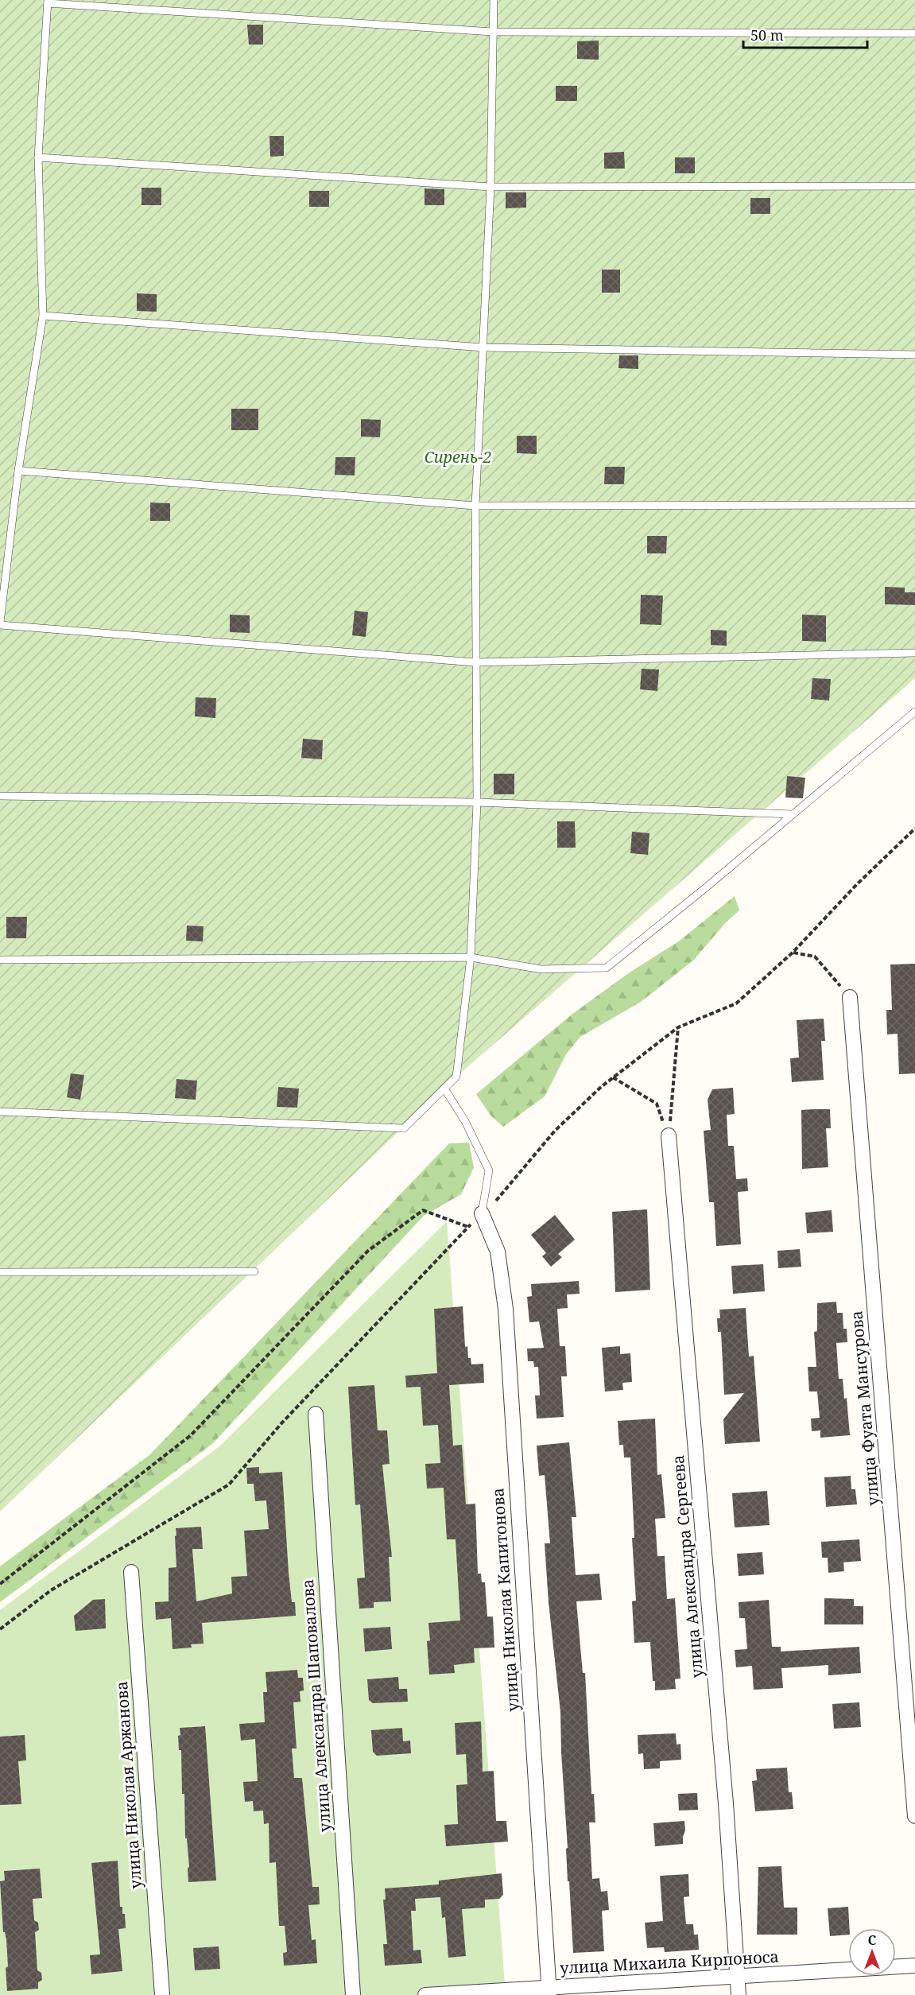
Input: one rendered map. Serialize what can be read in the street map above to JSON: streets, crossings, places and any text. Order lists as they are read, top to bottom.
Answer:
{
  "streets": {
    "street": [
      "улица Фуата Мансурова",
      "улица Александра Сергеева",
      "улица Николая Капитонова",
      "улица Александра Шаповалова",
      "улица Николая Аржанова",
      "улица Михаила Кирпоноса"
    ]
  },
  "crossings": [
    ["улица Александра Сергеева", "улица Михаила Кирпоноса"],
    ["улица Николая Капитонова", "улица Михаила Кирпоноса"]
  ],
  "parks": ["Сирень-2"],
  "scale_bar": "50 m",
  "north": "top"
}
